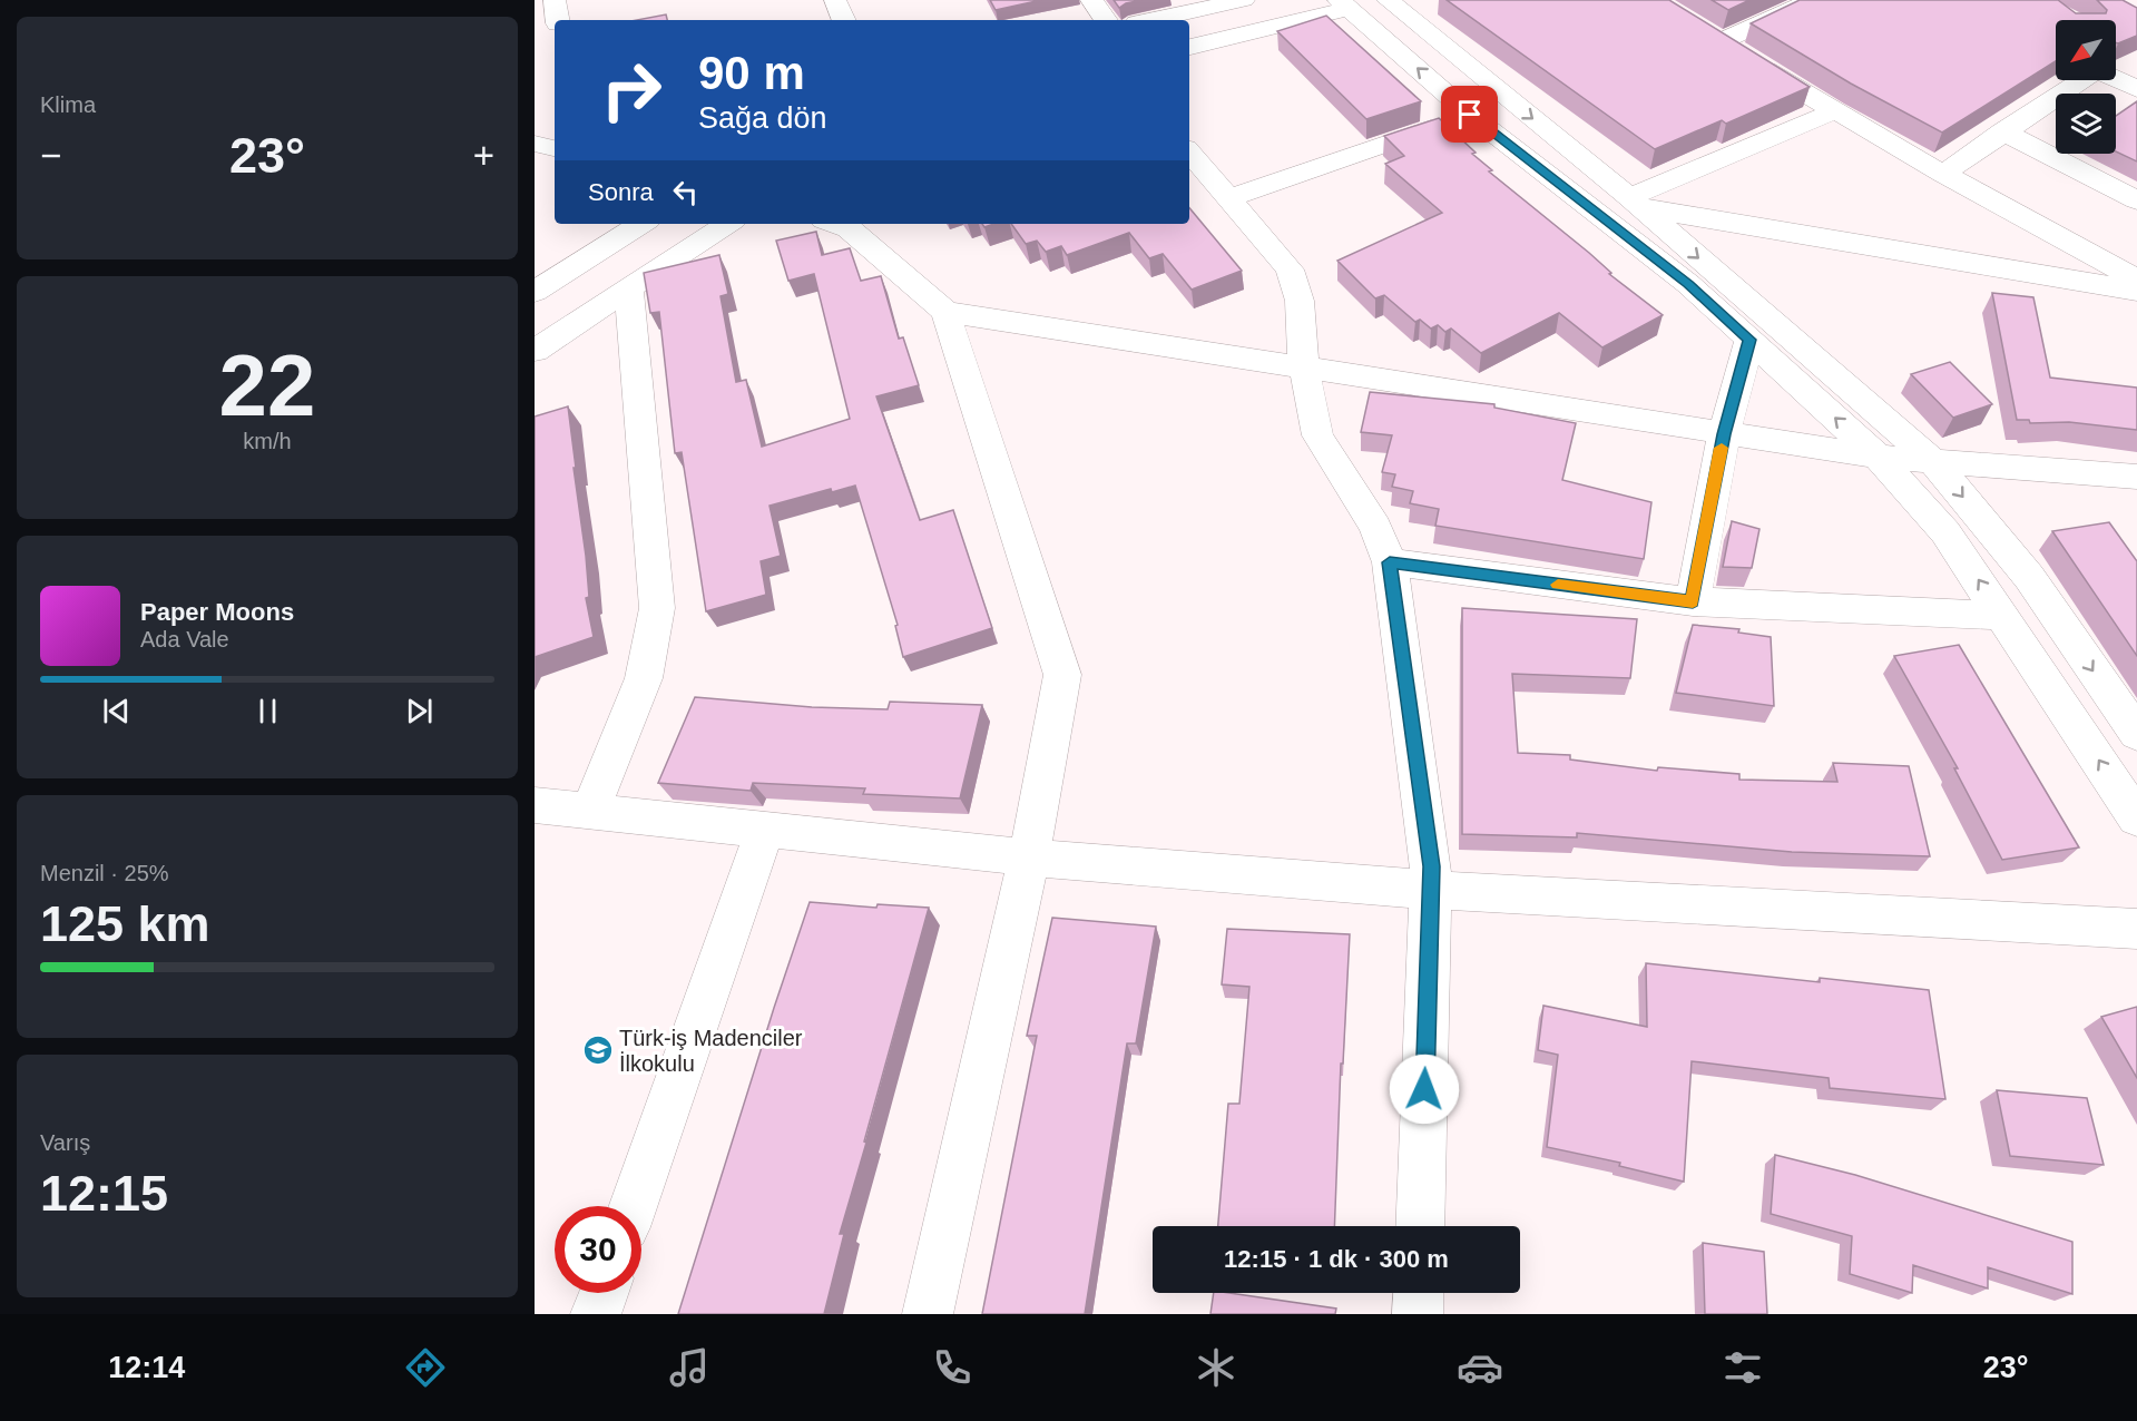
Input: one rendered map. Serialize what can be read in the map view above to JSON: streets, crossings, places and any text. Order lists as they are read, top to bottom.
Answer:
{
  "places": {
    "school or university": ["Türk-iş Madenciler İlkokulu"]
  },
  "north": "bottom left",
  "page": {
    "tile": [
      "Klima",
      ["22", "km/h"],
      ["Menzil · 25%", "125 km"],
      ["Varış", "12:15"]
    ],
    "turn": ["90 m", "Sağa dön"],
    "heat": ["−", "23°", "+"],
    "then": "Sonra",
    "song": ["Paper Moons", "Ada Vale"],
    "limit": "30",
    "trip": "12:15 · 1 dk · 300 m",
    "tabs": ["12:14", "23°"]
  }
}
